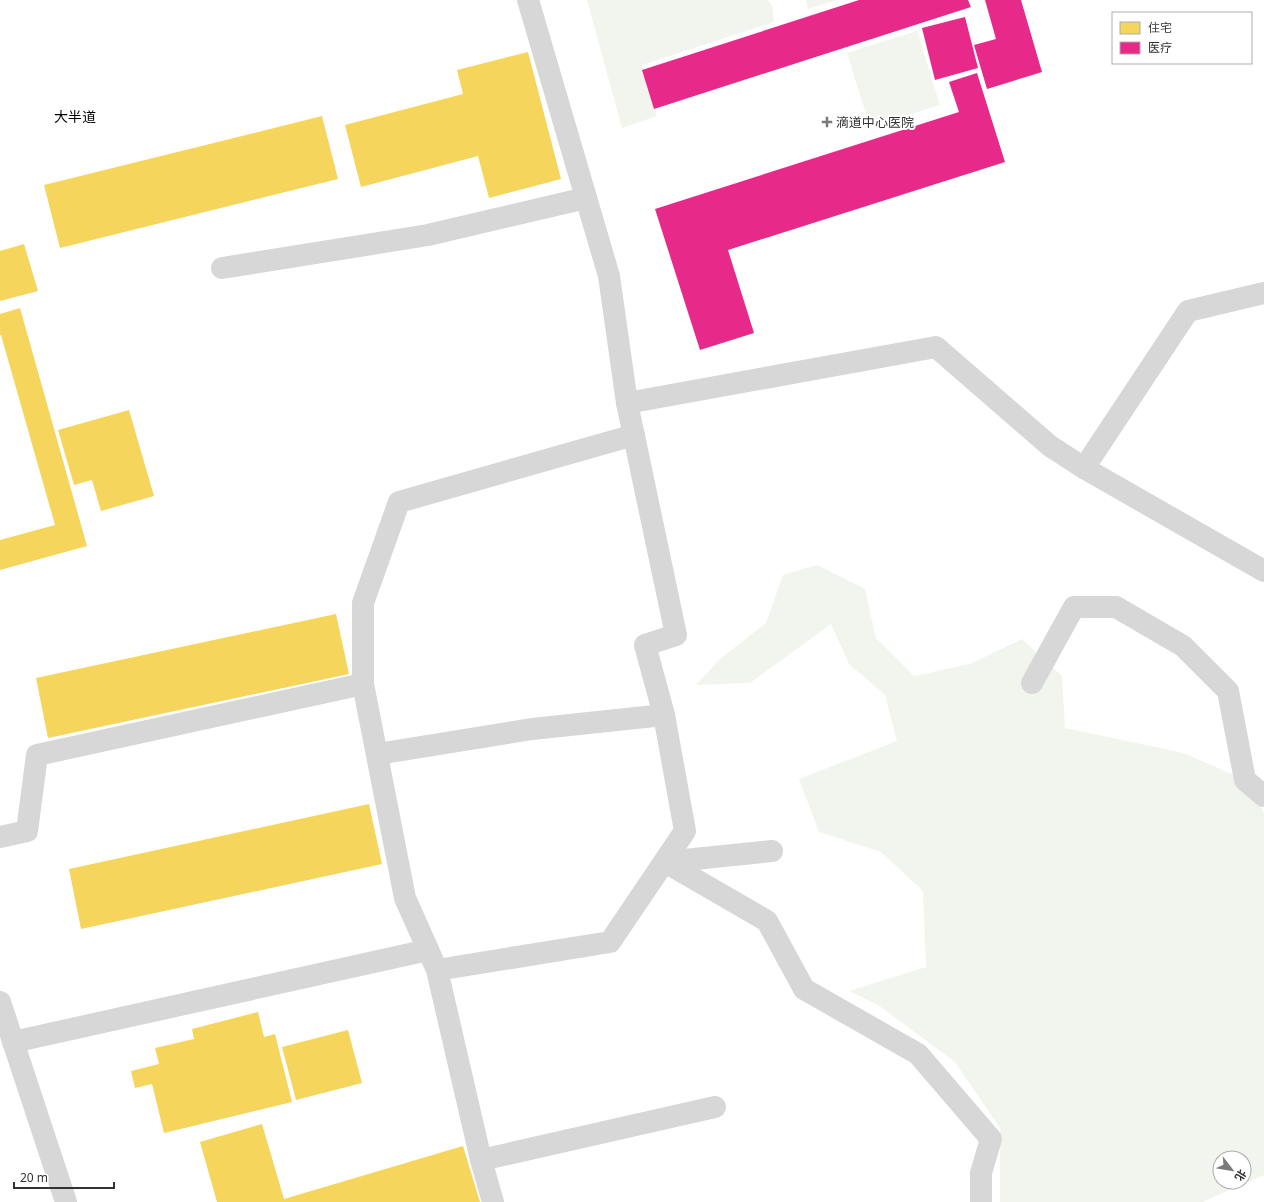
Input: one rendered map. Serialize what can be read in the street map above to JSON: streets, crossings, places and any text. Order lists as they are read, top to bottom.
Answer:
{
  "districts": ["大半道"],
  "places": {
    "health": ["滴道中心医院"]
  },
  "legend": ["住宅", "医疗"],
  "scale_bar": "20 m",
  "north": "bottom right"
}
